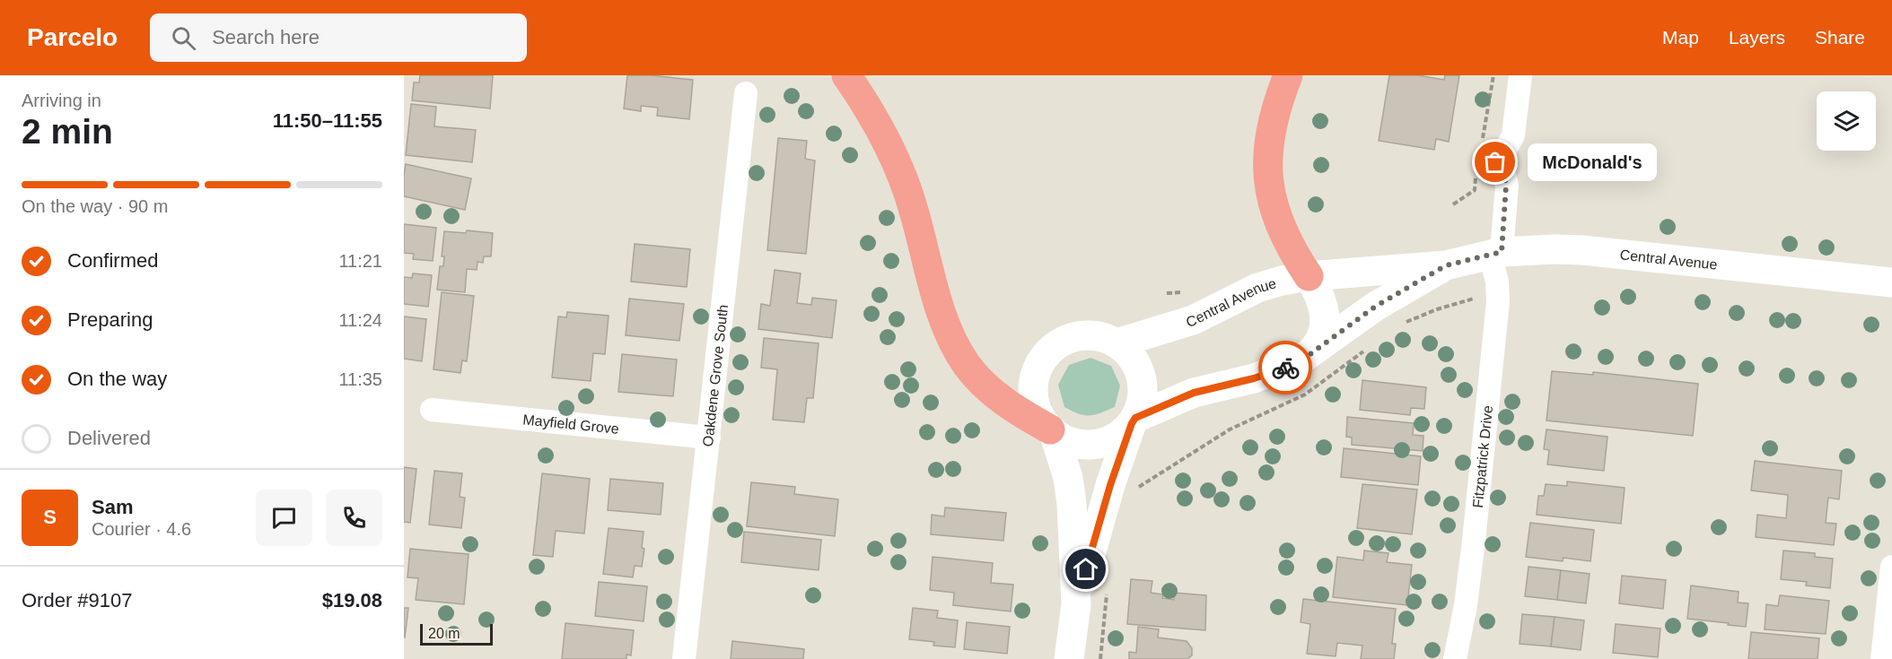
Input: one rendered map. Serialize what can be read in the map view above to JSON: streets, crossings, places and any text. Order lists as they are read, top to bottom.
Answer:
{
  "streets": {
    "main road": ["Central Avenue"],
    "street": ["Oakdene Grove South", "Mayfield Grove", "Fitzpatrick Drive"]
  },
  "crossings": [
    ["Central Avenue", "Fitzpatrick Drive"],
    ["Oakdene Grove South", "Mayfield Grove"]
  ],
  "places": ["McDonald's"],
  "scale_bar": "20 m",
  "page": {
    "header": "Parcelo",
    "search": "Search here",
    "nav": ["Map", "Layers", "Share"],
    "heading": ["2 min", "Arriving in", "11:50–11:55"],
    "panel": [
      "Sam",
      "Courier · 4.6",
      "Order #9107",
      "$19.08"
    ],
    "bubble": "McDonald's",
    "bar": "On the way · 90 m",
    "list": [
      ["Confirmed", "11:21"],
      ["Preparing", "11:24"],
      ["On the way", "11:35"],
      "Delivered"
    ],
    "round": "S",
    "scale": "20 m"
  }
}
